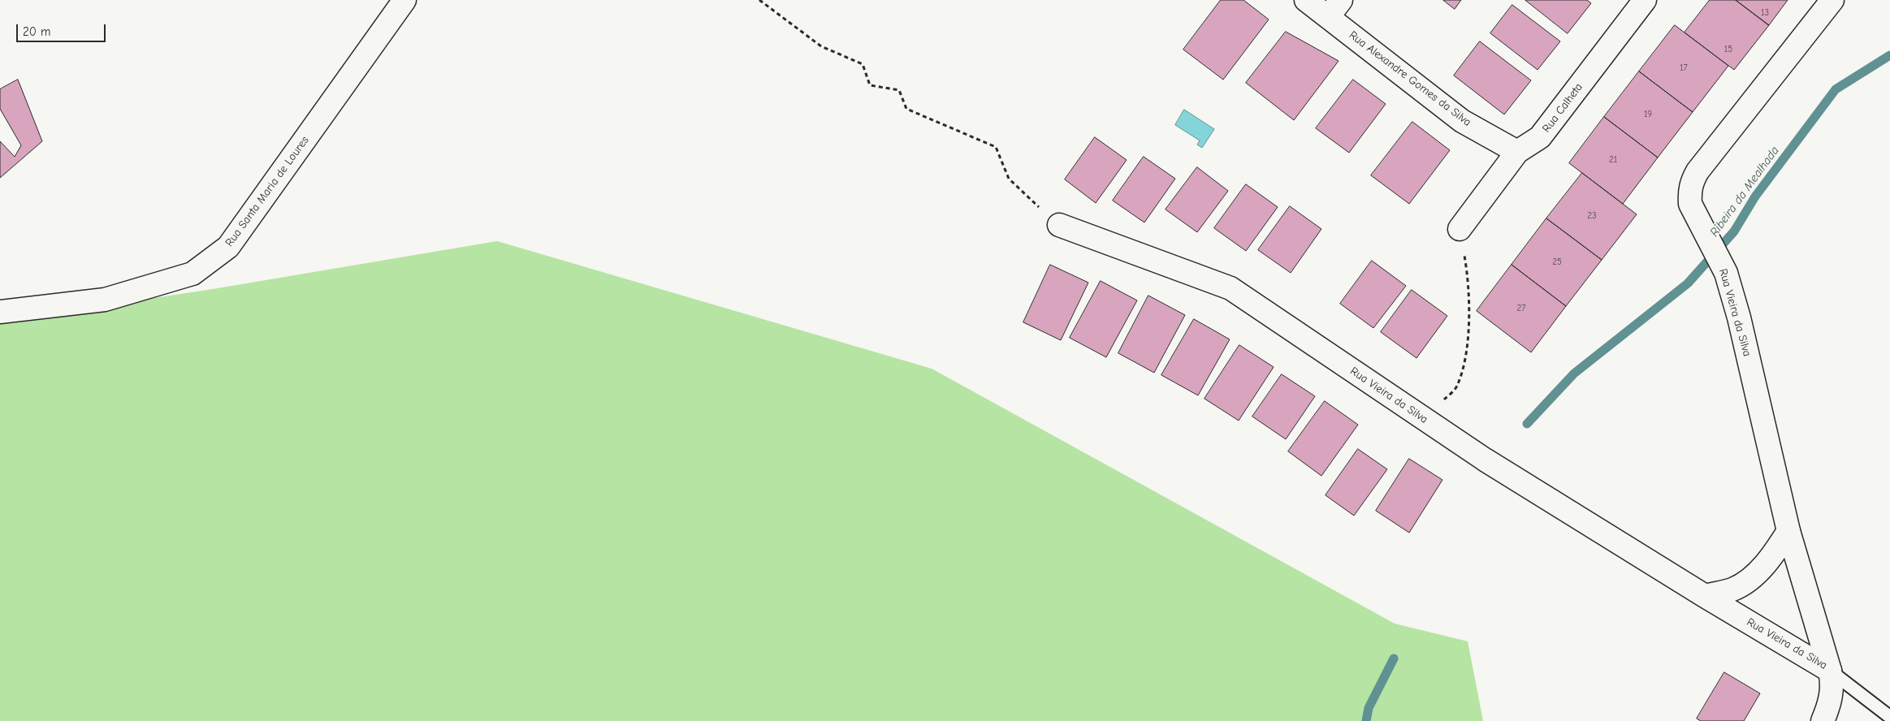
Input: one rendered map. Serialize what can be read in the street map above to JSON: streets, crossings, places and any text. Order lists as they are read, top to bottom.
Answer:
{
  "streets": {
    "street": [
      "Rua Alexandre Gomes da Silva",
      "Rua Calheta",
      "Rua Santa Maria de Loures",
      "Rua Vieira da Silva"
    ]
  },
  "crossings": [
    ["Rua Alexandre Gomes da Silva", "Rua Calheta"]
  ],
  "water": ["Ribeira da Mealhada"],
  "house_numbers": [
    "13",
    "15",
    "17",
    "19",
    "21",
    "23",
    "25",
    "27"
  ],
  "scale_bar": "20 m"
}
